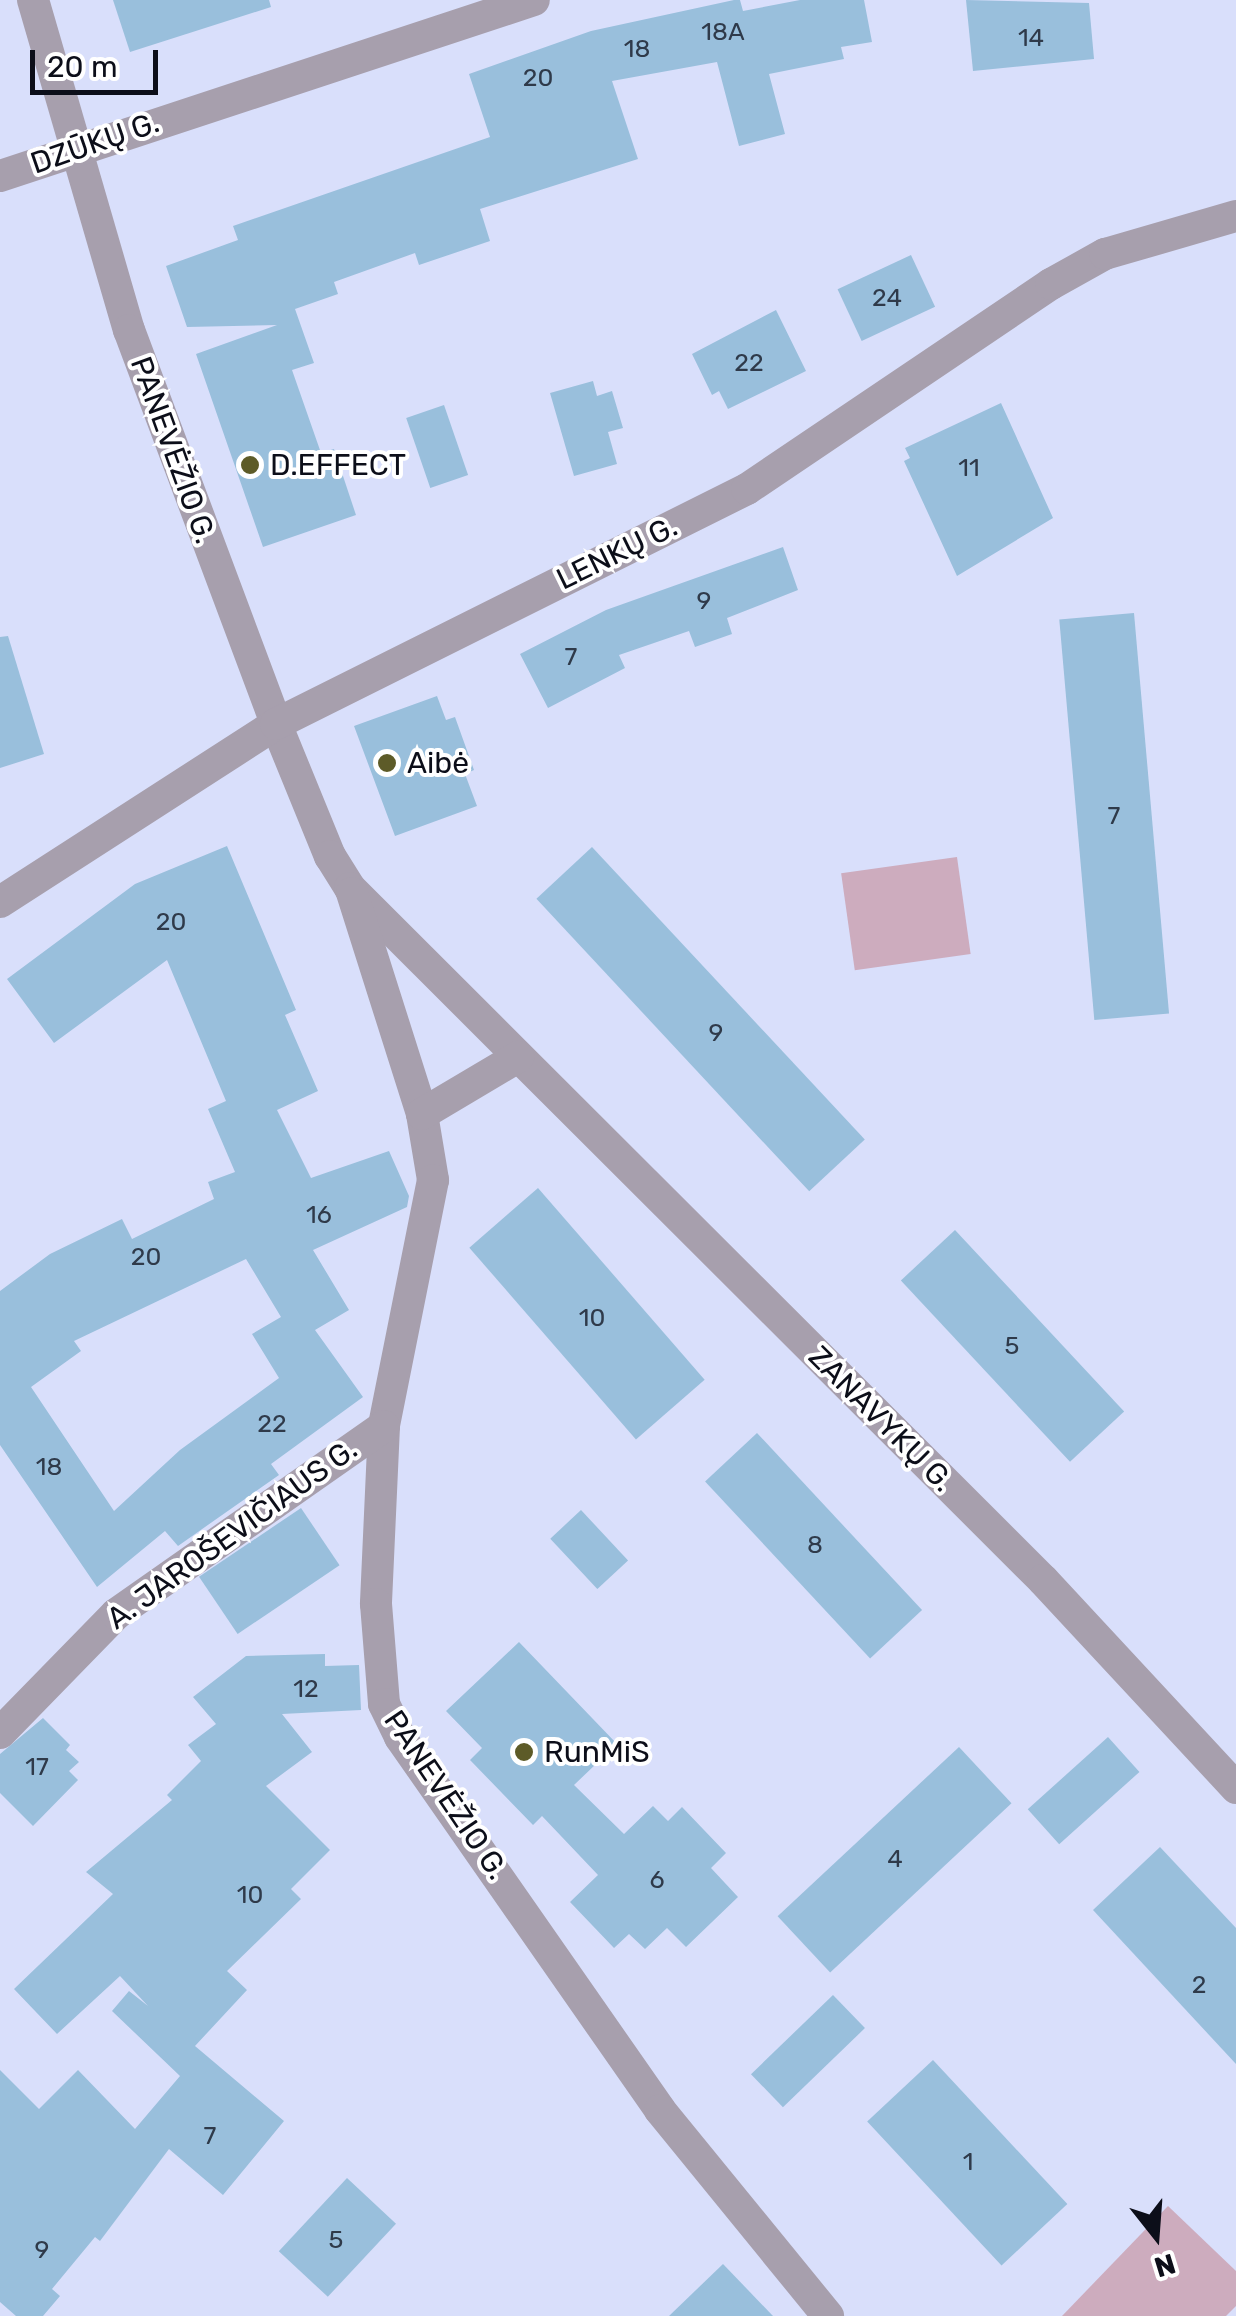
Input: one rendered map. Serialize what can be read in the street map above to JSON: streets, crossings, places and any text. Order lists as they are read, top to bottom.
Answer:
{
  "streets": {
    "street": [
      "DZŪKŲ G.",
      "PANEVĖŽIO G.",
      "LENKŲ G.",
      "ZANAVYKŲ G.",
      "A. JAROŠEVIČIAUS G."
    ]
  },
  "crossings": [
    ["DZŪKŲ G.", "PANEVĖŽIO G."],
    ["PANEVĖŽIO G.", "LENKŲ G."],
    ["PANEVĖŽIO G.", "ZANAVYKŲ G."],
    ["PANEVĖŽIO G.", "A. JAROŠEVIČIAUS G."]
  ],
  "places": ["D.EFFECT", "Aibė", "RunMiS"],
  "house_numbers": [
    "18A",
    "14",
    "18",
    "20",
    "24",
    "22",
    "11",
    "9",
    "7",
    "7",
    "20",
    "9",
    "16",
    "20",
    "10",
    "5",
    "22",
    "18",
    "8",
    "12",
    "17",
    "4",
    "6",
    "10",
    "2",
    "7",
    "1",
    "5",
    "9"
  ],
  "scale_bar": "20 m",
  "north": "bottom"
}
